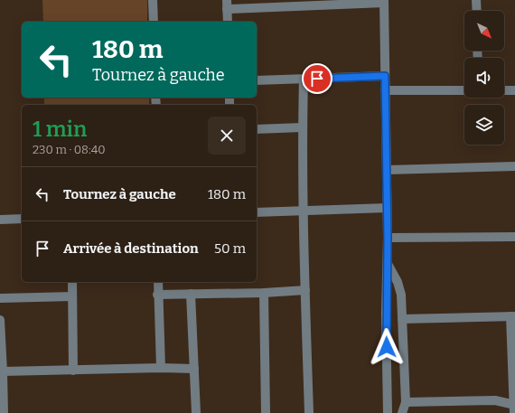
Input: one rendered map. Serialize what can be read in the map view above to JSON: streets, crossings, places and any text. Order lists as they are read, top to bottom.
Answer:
{
  "north": "bottom right",
  "page": {
    "turn": ["180 m", "Tournez à gauche"],
    "heading": ["1 min", "230 m · 08:40"],
    "list": [
      {
        "name": "Tournez à gauche",
        "value": "180 m"
      },
      {
        "name": "Arrivée à destination",
        "value": "50 m"
      }
    ]
  }
}
